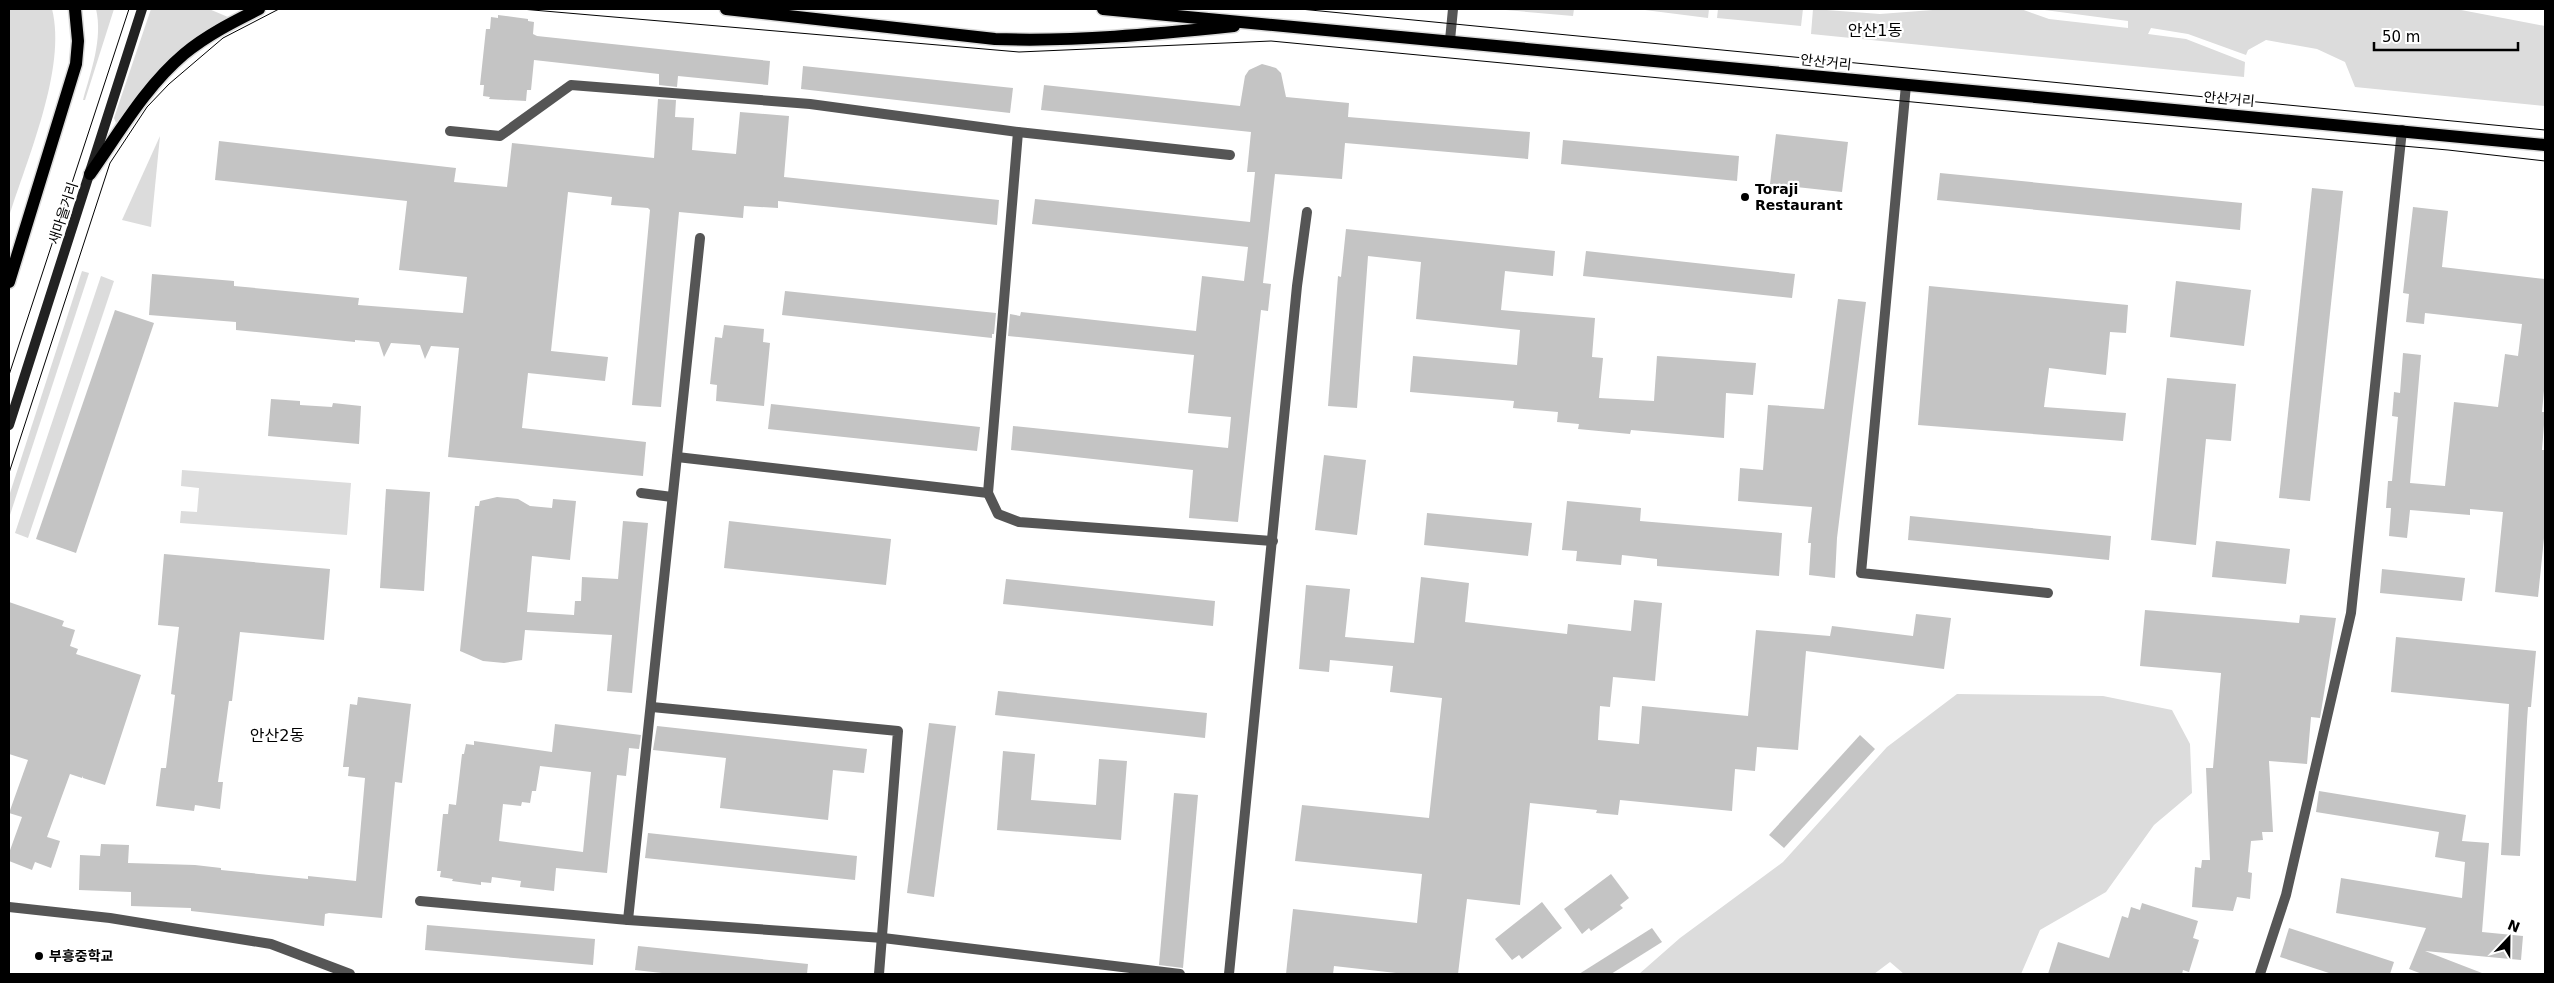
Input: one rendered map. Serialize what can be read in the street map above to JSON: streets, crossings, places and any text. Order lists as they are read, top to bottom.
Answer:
{
  "streets": {
    "main road": ["안산거리", "새마을거리"]
  },
  "districts": ["안산1동", "안산2동"],
  "places": ["Toraji Restaurant", "부흥중학교"],
  "scale_bar": "50 m",
  "north": "top"
}
